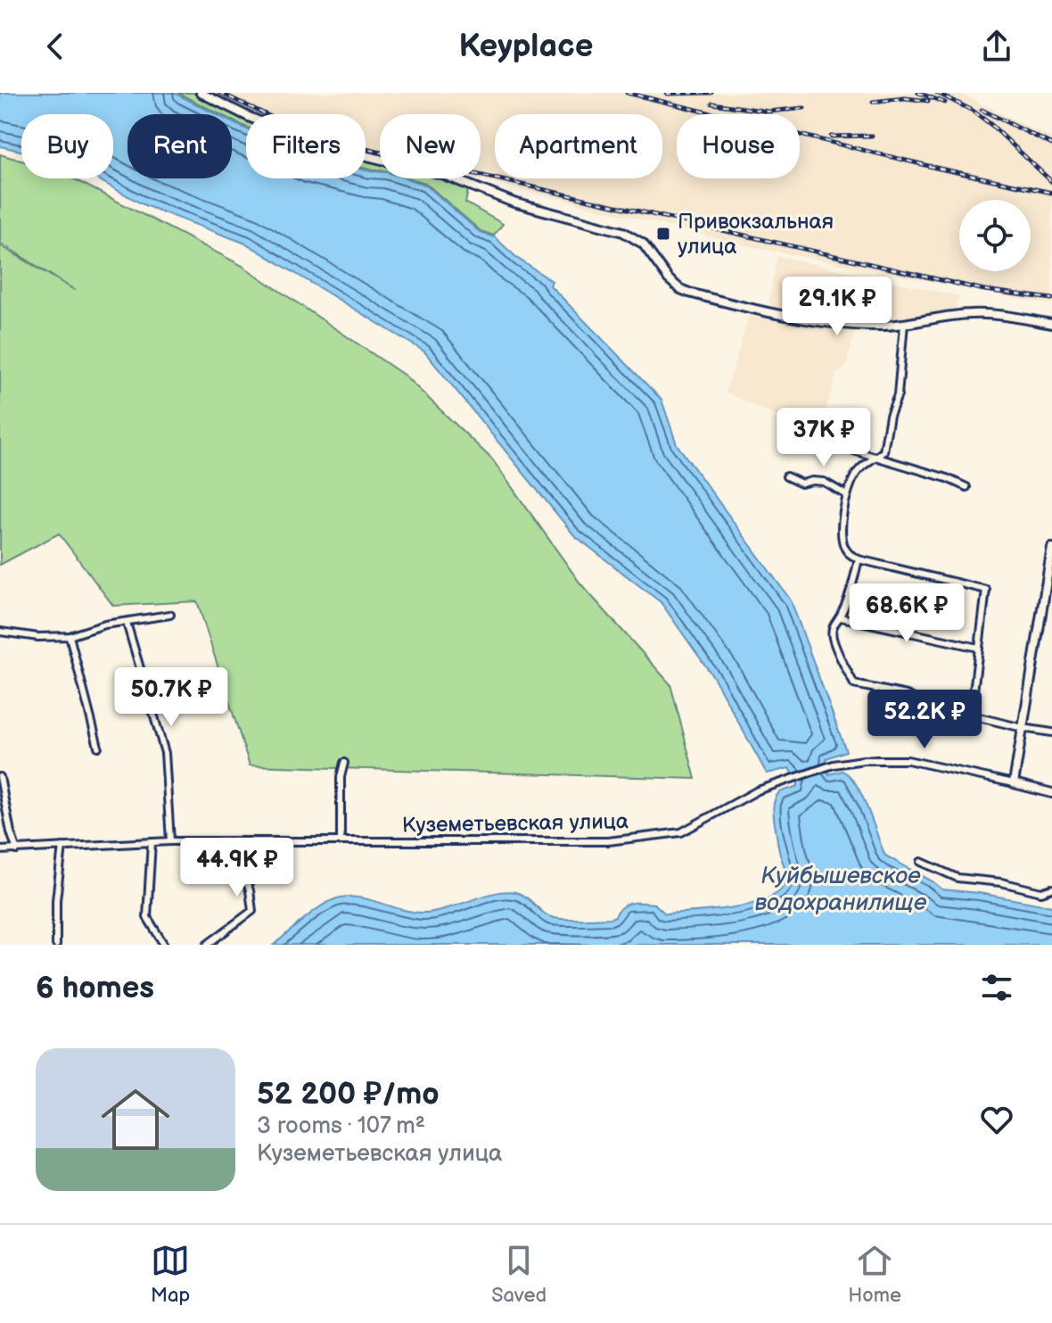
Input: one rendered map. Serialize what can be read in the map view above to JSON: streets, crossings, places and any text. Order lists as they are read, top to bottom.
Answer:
{
  "streets": {
    "street": ["Куземетьевская улица"]
  },
  "water": ["Куйбышевское водохранилище"],
  "places": {
    "transit": ["Привокзальная улица"]
  },
  "page": {
    "header": "Keyplace",
    "chip": [
      "Buy",
      "Rent",
      "Filters",
      "New",
      "Apartment",
      "House"
    ],
    "price": [
      "29.1K ₽",
      "37K ₽",
      "68.6K ₽",
      "50.7K ₽",
      "52.2K ₽",
      "44.9K ₽"
    ],
    "heading": "6 homes",
    "list": [
      {
        "name": "52 200 ₽/mo",
        "note": "3 rooms · 107 m² · Куземетьевская улица"
      }
    ],
    "tabs": ["Map", "Saved", "Home"]
  }
}
